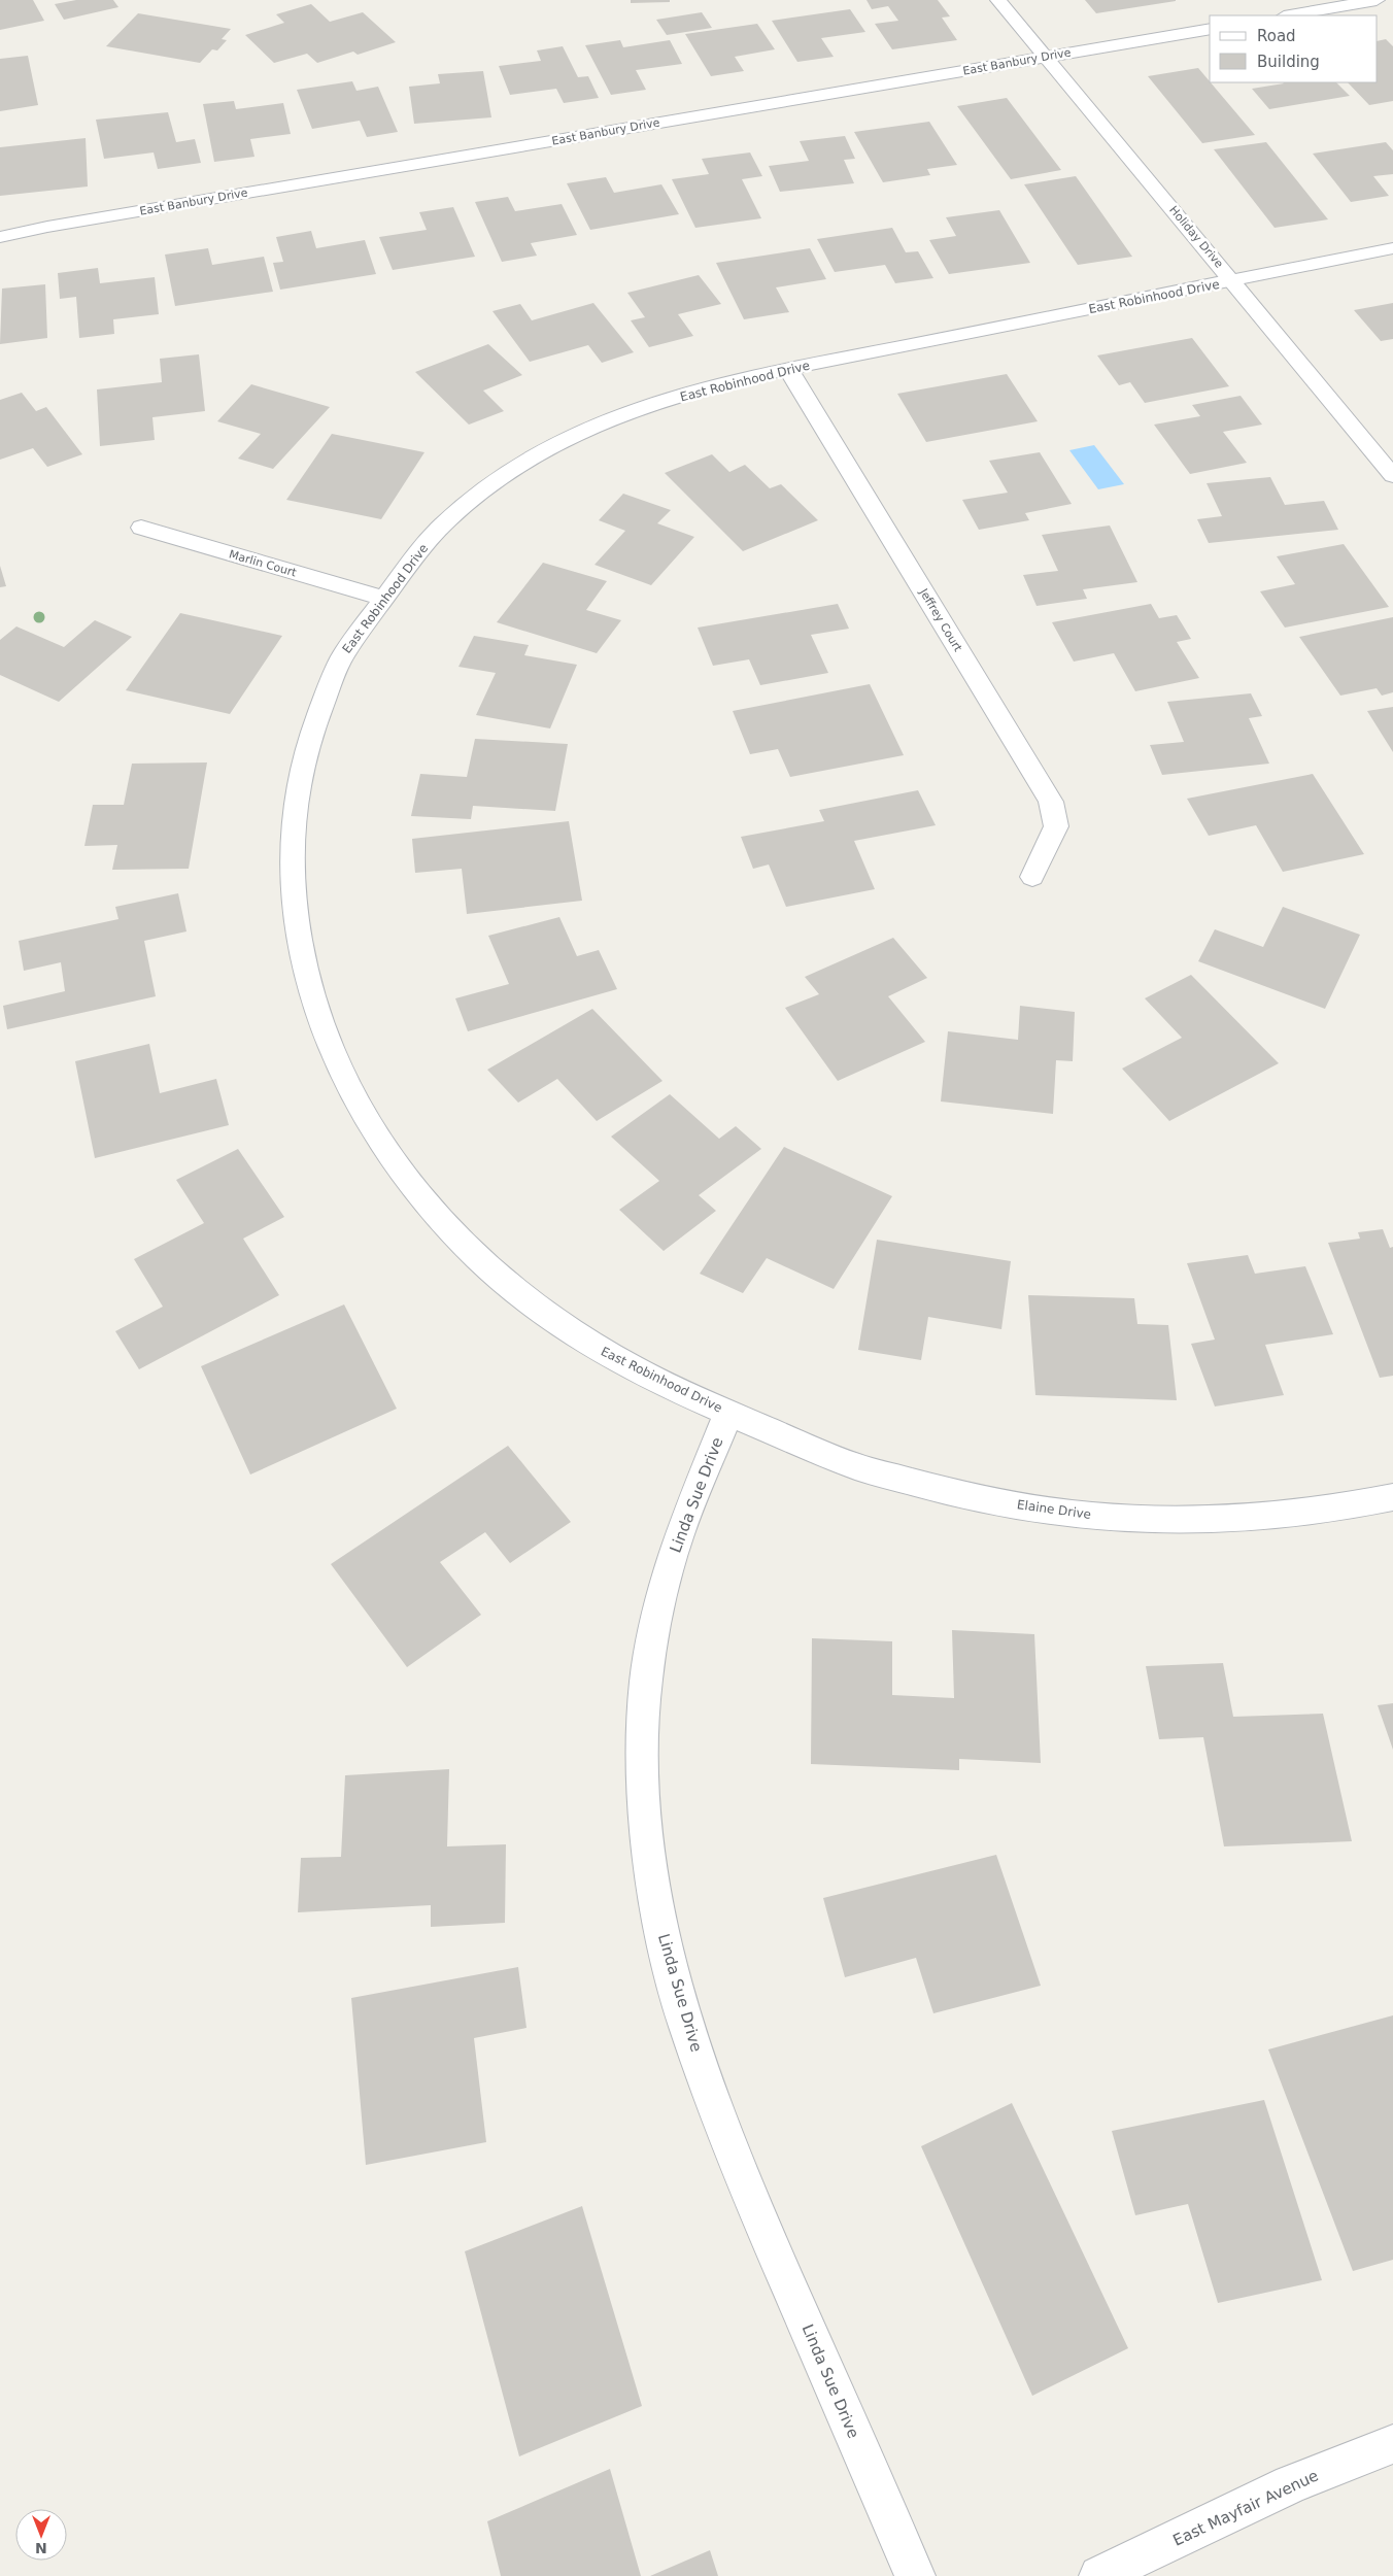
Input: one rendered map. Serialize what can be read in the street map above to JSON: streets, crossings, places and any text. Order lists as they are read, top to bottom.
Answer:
{
  "streets": {
    "street": [
      "East Banbury Drive",
      "Holiday Drive",
      "East Robinhood Drive",
      "Marlin Court",
      "Jeffrey Court",
      "Linda Sue Drive",
      "Elaine Drive",
      "East Mayfair Avenue"
    ]
  },
  "crossings": [
    ["East Banbury Drive", "Holiday Drive"],
    ["Holiday Drive", "East Robinhood Drive"],
    ["East Robinhood Drive", "Marlin Court"],
    ["East Robinhood Drive", "Jeffrey Court"],
    ["East Robinhood Drive", "Linda Sue Drive"],
    ["East Robinhood Drive", "Elaine Drive"],
    ["Linda Sue Drive", "Elaine Drive"]
  ],
  "legend": ["Road", "Building"],
  "north": "bottom"
}
